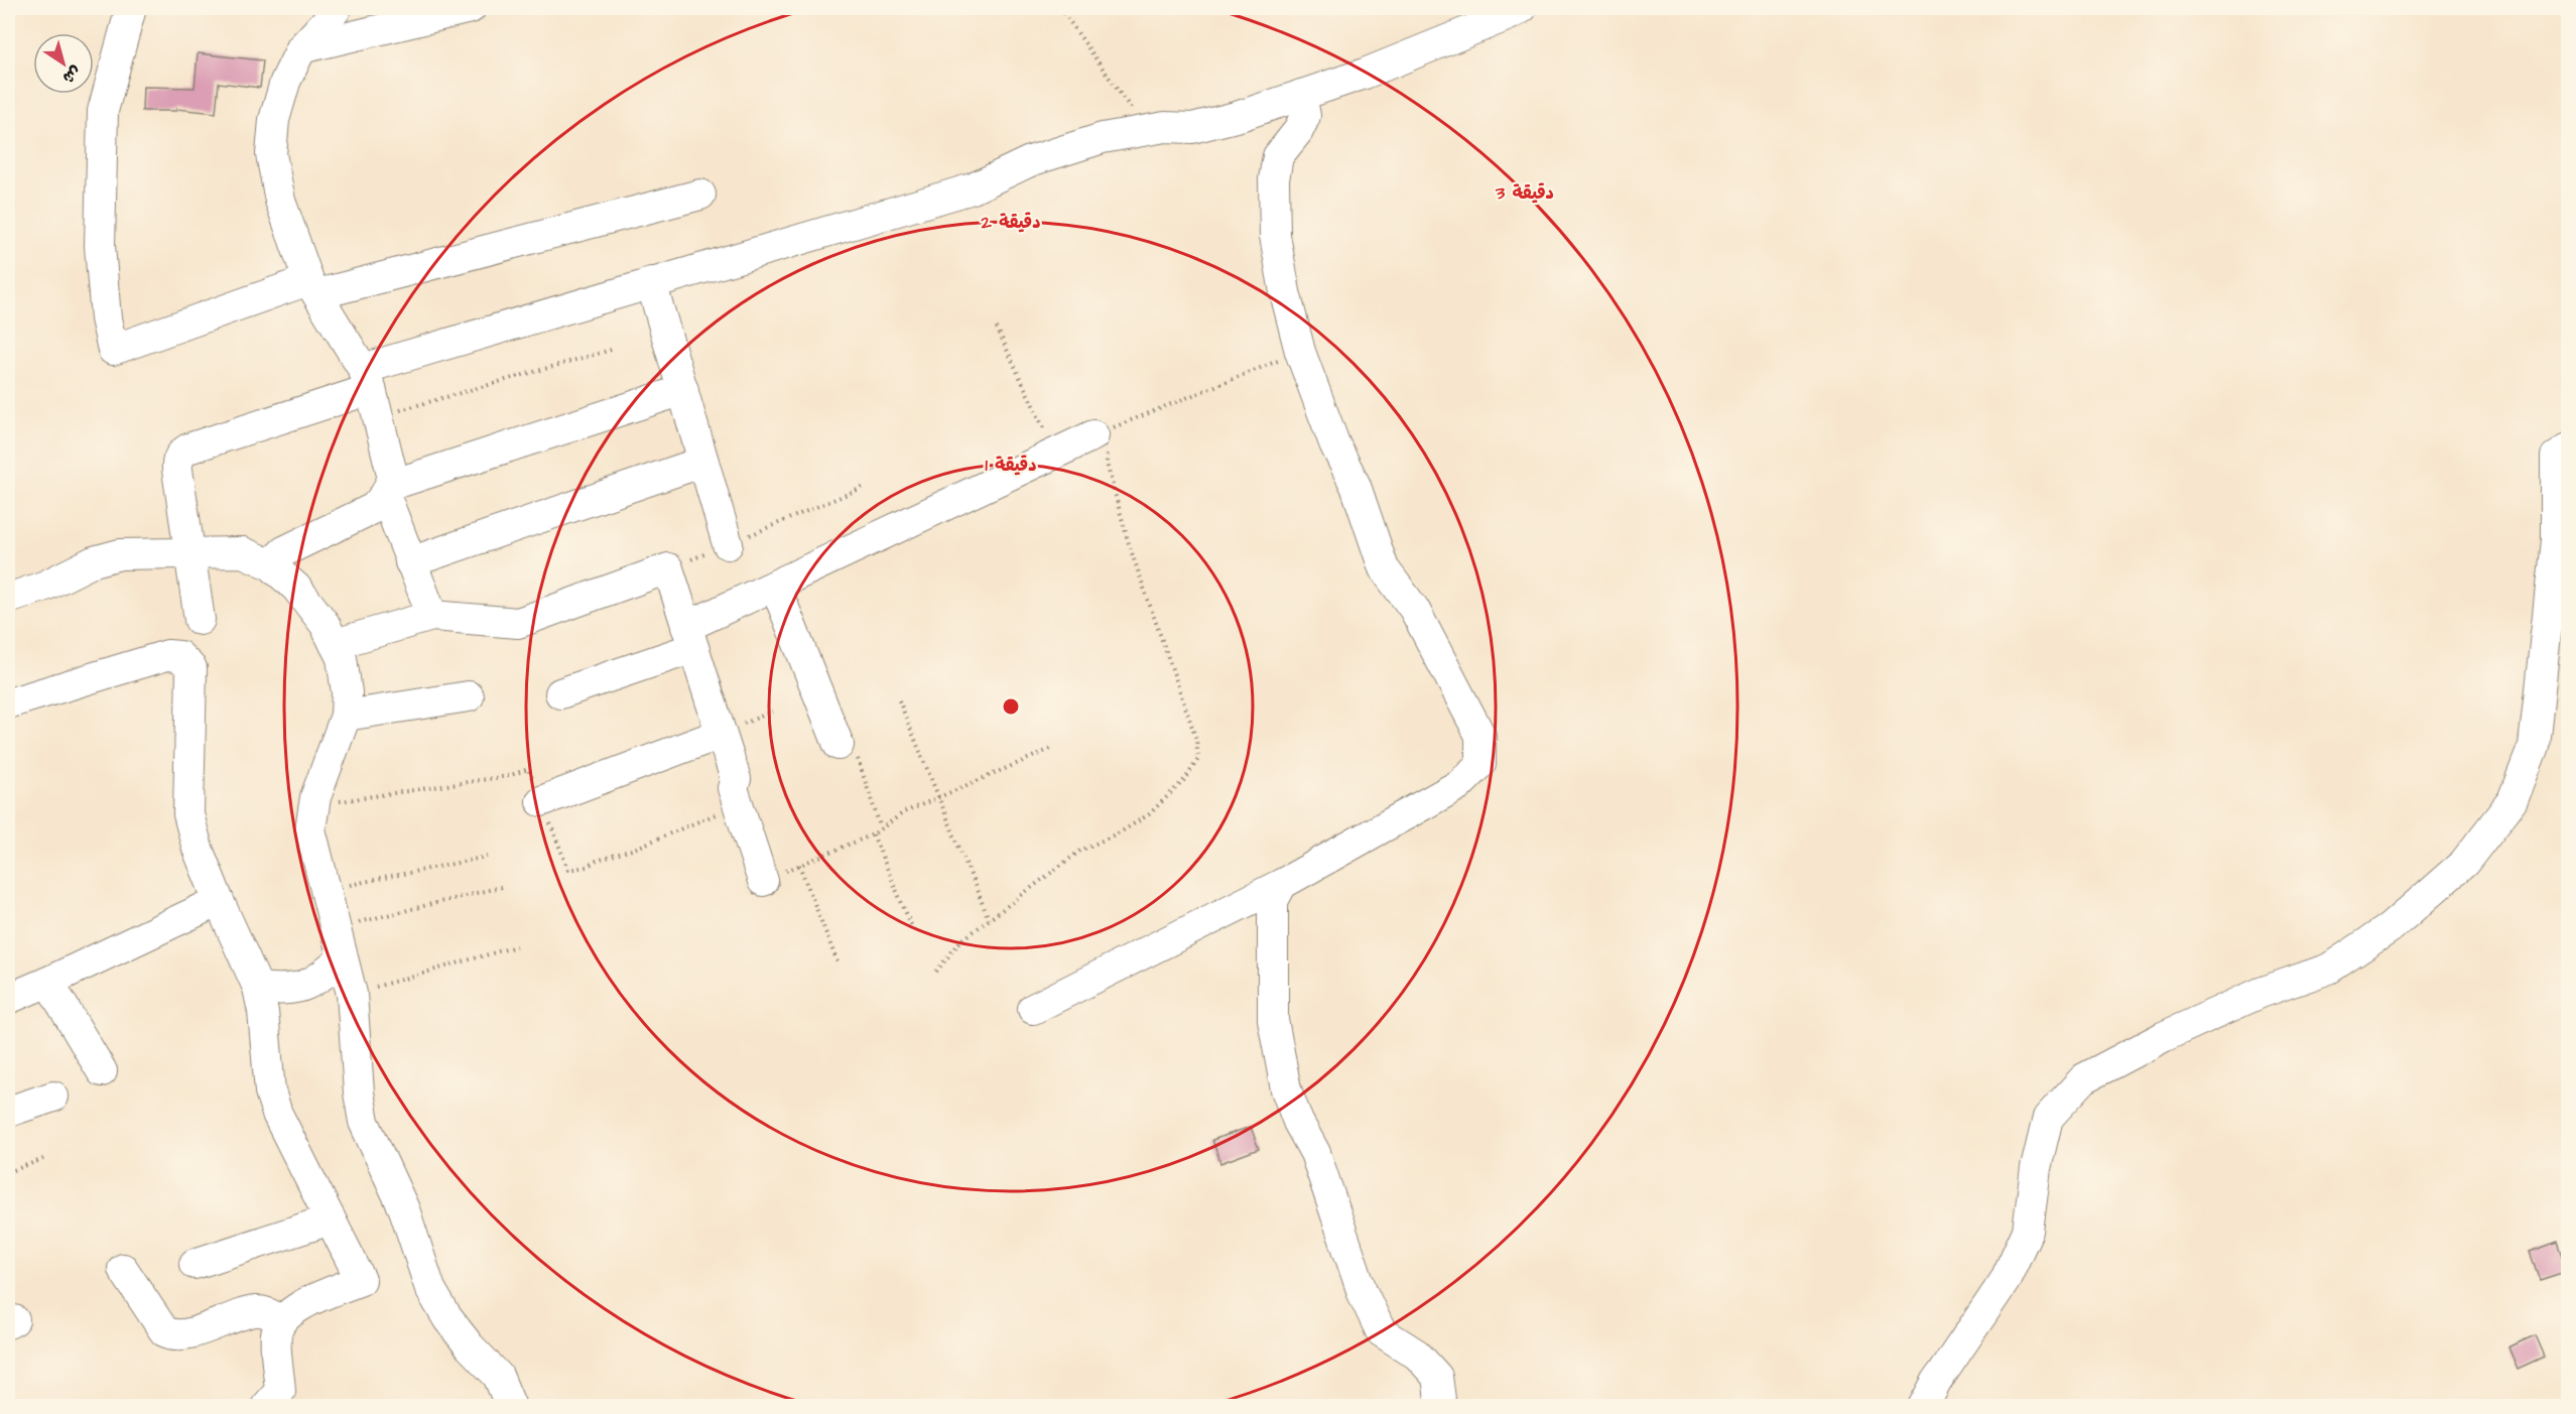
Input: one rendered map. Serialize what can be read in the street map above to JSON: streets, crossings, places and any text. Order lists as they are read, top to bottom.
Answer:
{
  "north": "bottom right",
  "rings": ["3 دقيقة", "2 دقيقة", "1 دقيقة"]
}
